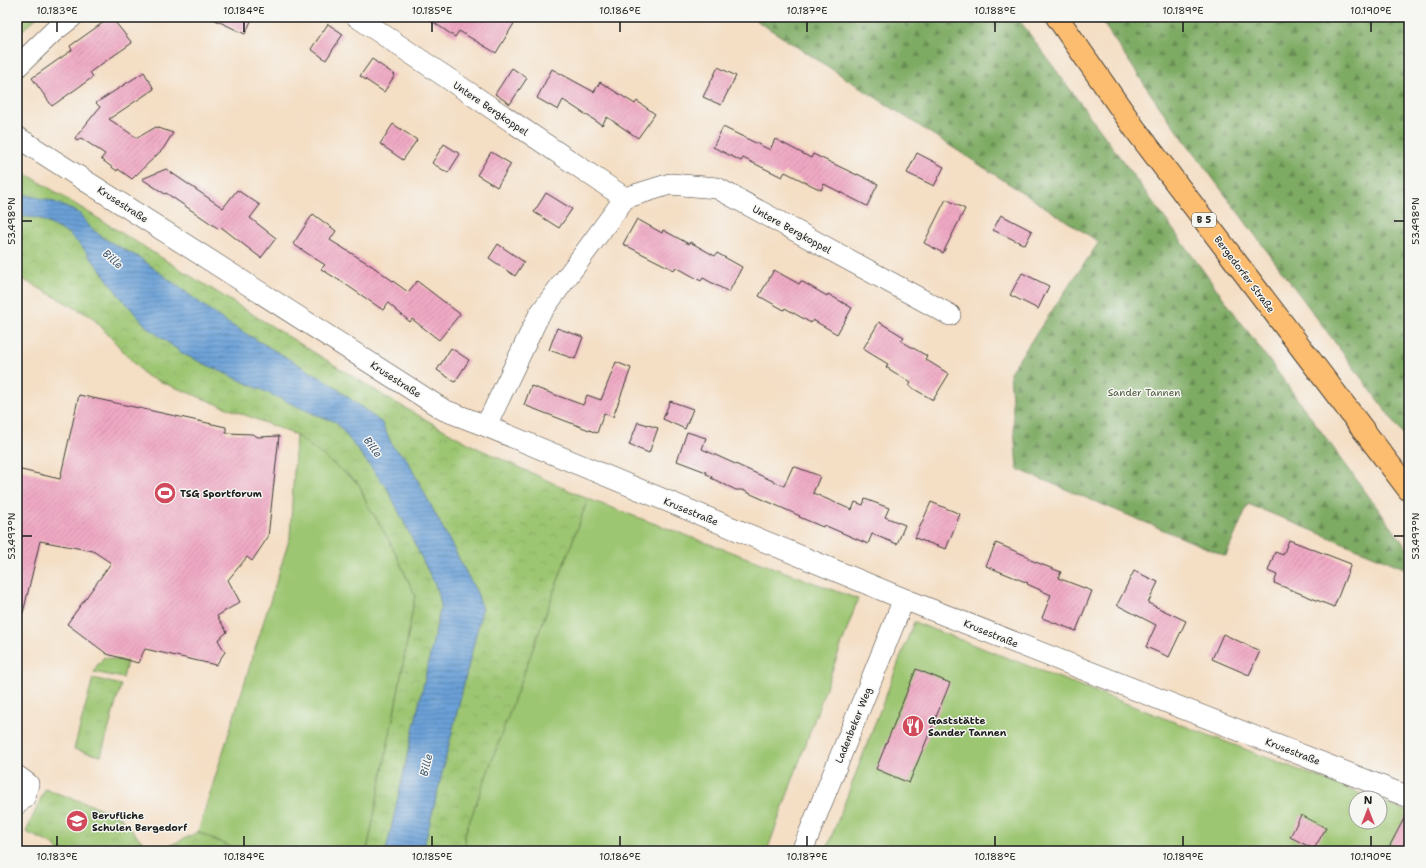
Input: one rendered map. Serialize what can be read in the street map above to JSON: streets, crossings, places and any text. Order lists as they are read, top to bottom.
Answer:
{
  "streets": {
    "main road": ["B 5", "Bergedorfer Straße"],
    "street": ["Untere Bergkoppel", "Krusestraße", "Ladenbeker Weg"]
  },
  "crossings": [
    ["Krusestraße", "Ladenbeker Weg"]
  ],
  "water": ["Bille"],
  "parks": ["Sander Tannen"],
  "places": {
    "sports": ["TSG Sportforum"],
    "restaurant": ["Gaststätte Sander Tannen"],
    "school or university": ["Berufliche Schulen Bergedorf"]
  },
  "north": "top",
  "coordinates": [
    "10.183°E",
    "10.184°E",
    "10.185°E",
    "10.186°E",
    "10.187°E",
    "10.188°E",
    "10.189°E",
    "10.190°E",
    "53.498°N",
    "53.497°N"
  ]
}
